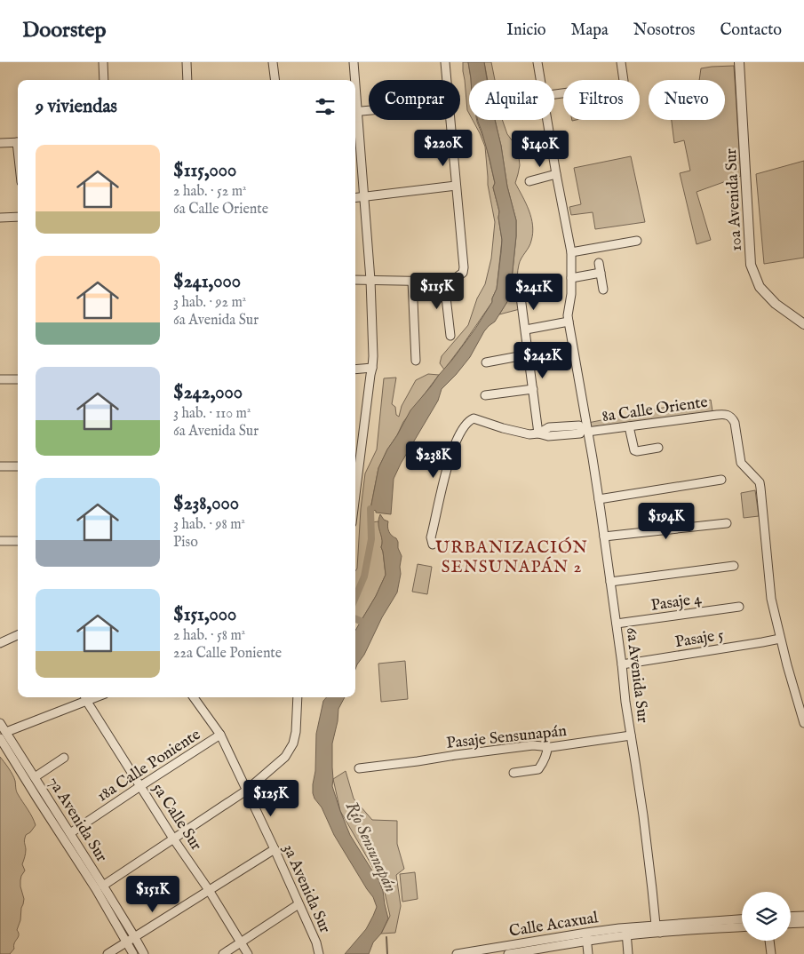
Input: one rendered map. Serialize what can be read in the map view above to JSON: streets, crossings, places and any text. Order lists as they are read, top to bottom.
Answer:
{
  "streets": {
    "street": [
      "10a Avenida Sur",
      "8a Calle Oriente",
      "Pasaje 4",
      "Pasaje 5",
      "6a Avenida Sur",
      "Pasaje Sensunapán",
      "18a Calle Poniente",
      "5a Calle Sur",
      "7a Avenida Sur",
      "3a Avenida Sur",
      "Calle Acaxual"
    ]
  },
  "crossings": [
    ["8a Calle Oriente", "Pasaje 5"],
    ["8a Calle Oriente", "6a Avenida Sur"],
    ["Pasaje 4", "6a Avenida Sur"],
    ["Pasaje 5", "6a Avenida Sur"],
    ["6a Avenida Sur", "Pasaje Sensunapán"],
    ["6a Avenida Sur", "Calle Acaxual"],
    ["18a Calle Poniente", "5a Calle Sur"],
    ["18a Calle Poniente", "7a Avenida Sur"],
    ["18a Calle Poniente", "3a Avenida Sur"]
  ],
  "districts": ["URBANIZACIÓN SENSUNAPÁN 2"],
  "water": ["Río Sensunapán"],
  "page": {
    "header": "Doorstep",
    "nav": [
      "Inicio",
      "Mapa",
      "Nosotros",
      "Contacto"
    ],
    "chip": [
      "Comprar",
      "Alquilar",
      "Filtros",
      "Nuevo"
    ],
    "heading": "9 viviendas",
    "price": [
      "$220K",
      "$140K",
      "$115K",
      "$241K",
      "$242K",
      "$238K",
      "$194K",
      "$125K",
      "$151K"
    ],
    "list": [
      {
        "name": "$115,000",
        "note": "2 hab. · 52 m² · 6a Calle Oriente"
      },
      {
        "name": "$241,000",
        "note": "3 hab. · 92 m² · 6a Avenida Sur"
      },
      {
        "name": "$242,000",
        "note": "3 hab. · 110 m² · 6a Avenida Sur"
      },
      {
        "name": "$238,000",
        "note": "3 hab. · 98 m² · Piso"
      },
      {
        "name": "$151,000",
        "note": "2 hab. · 58 m² · 22a Calle Poniente"
      }
    ]
  }
}
